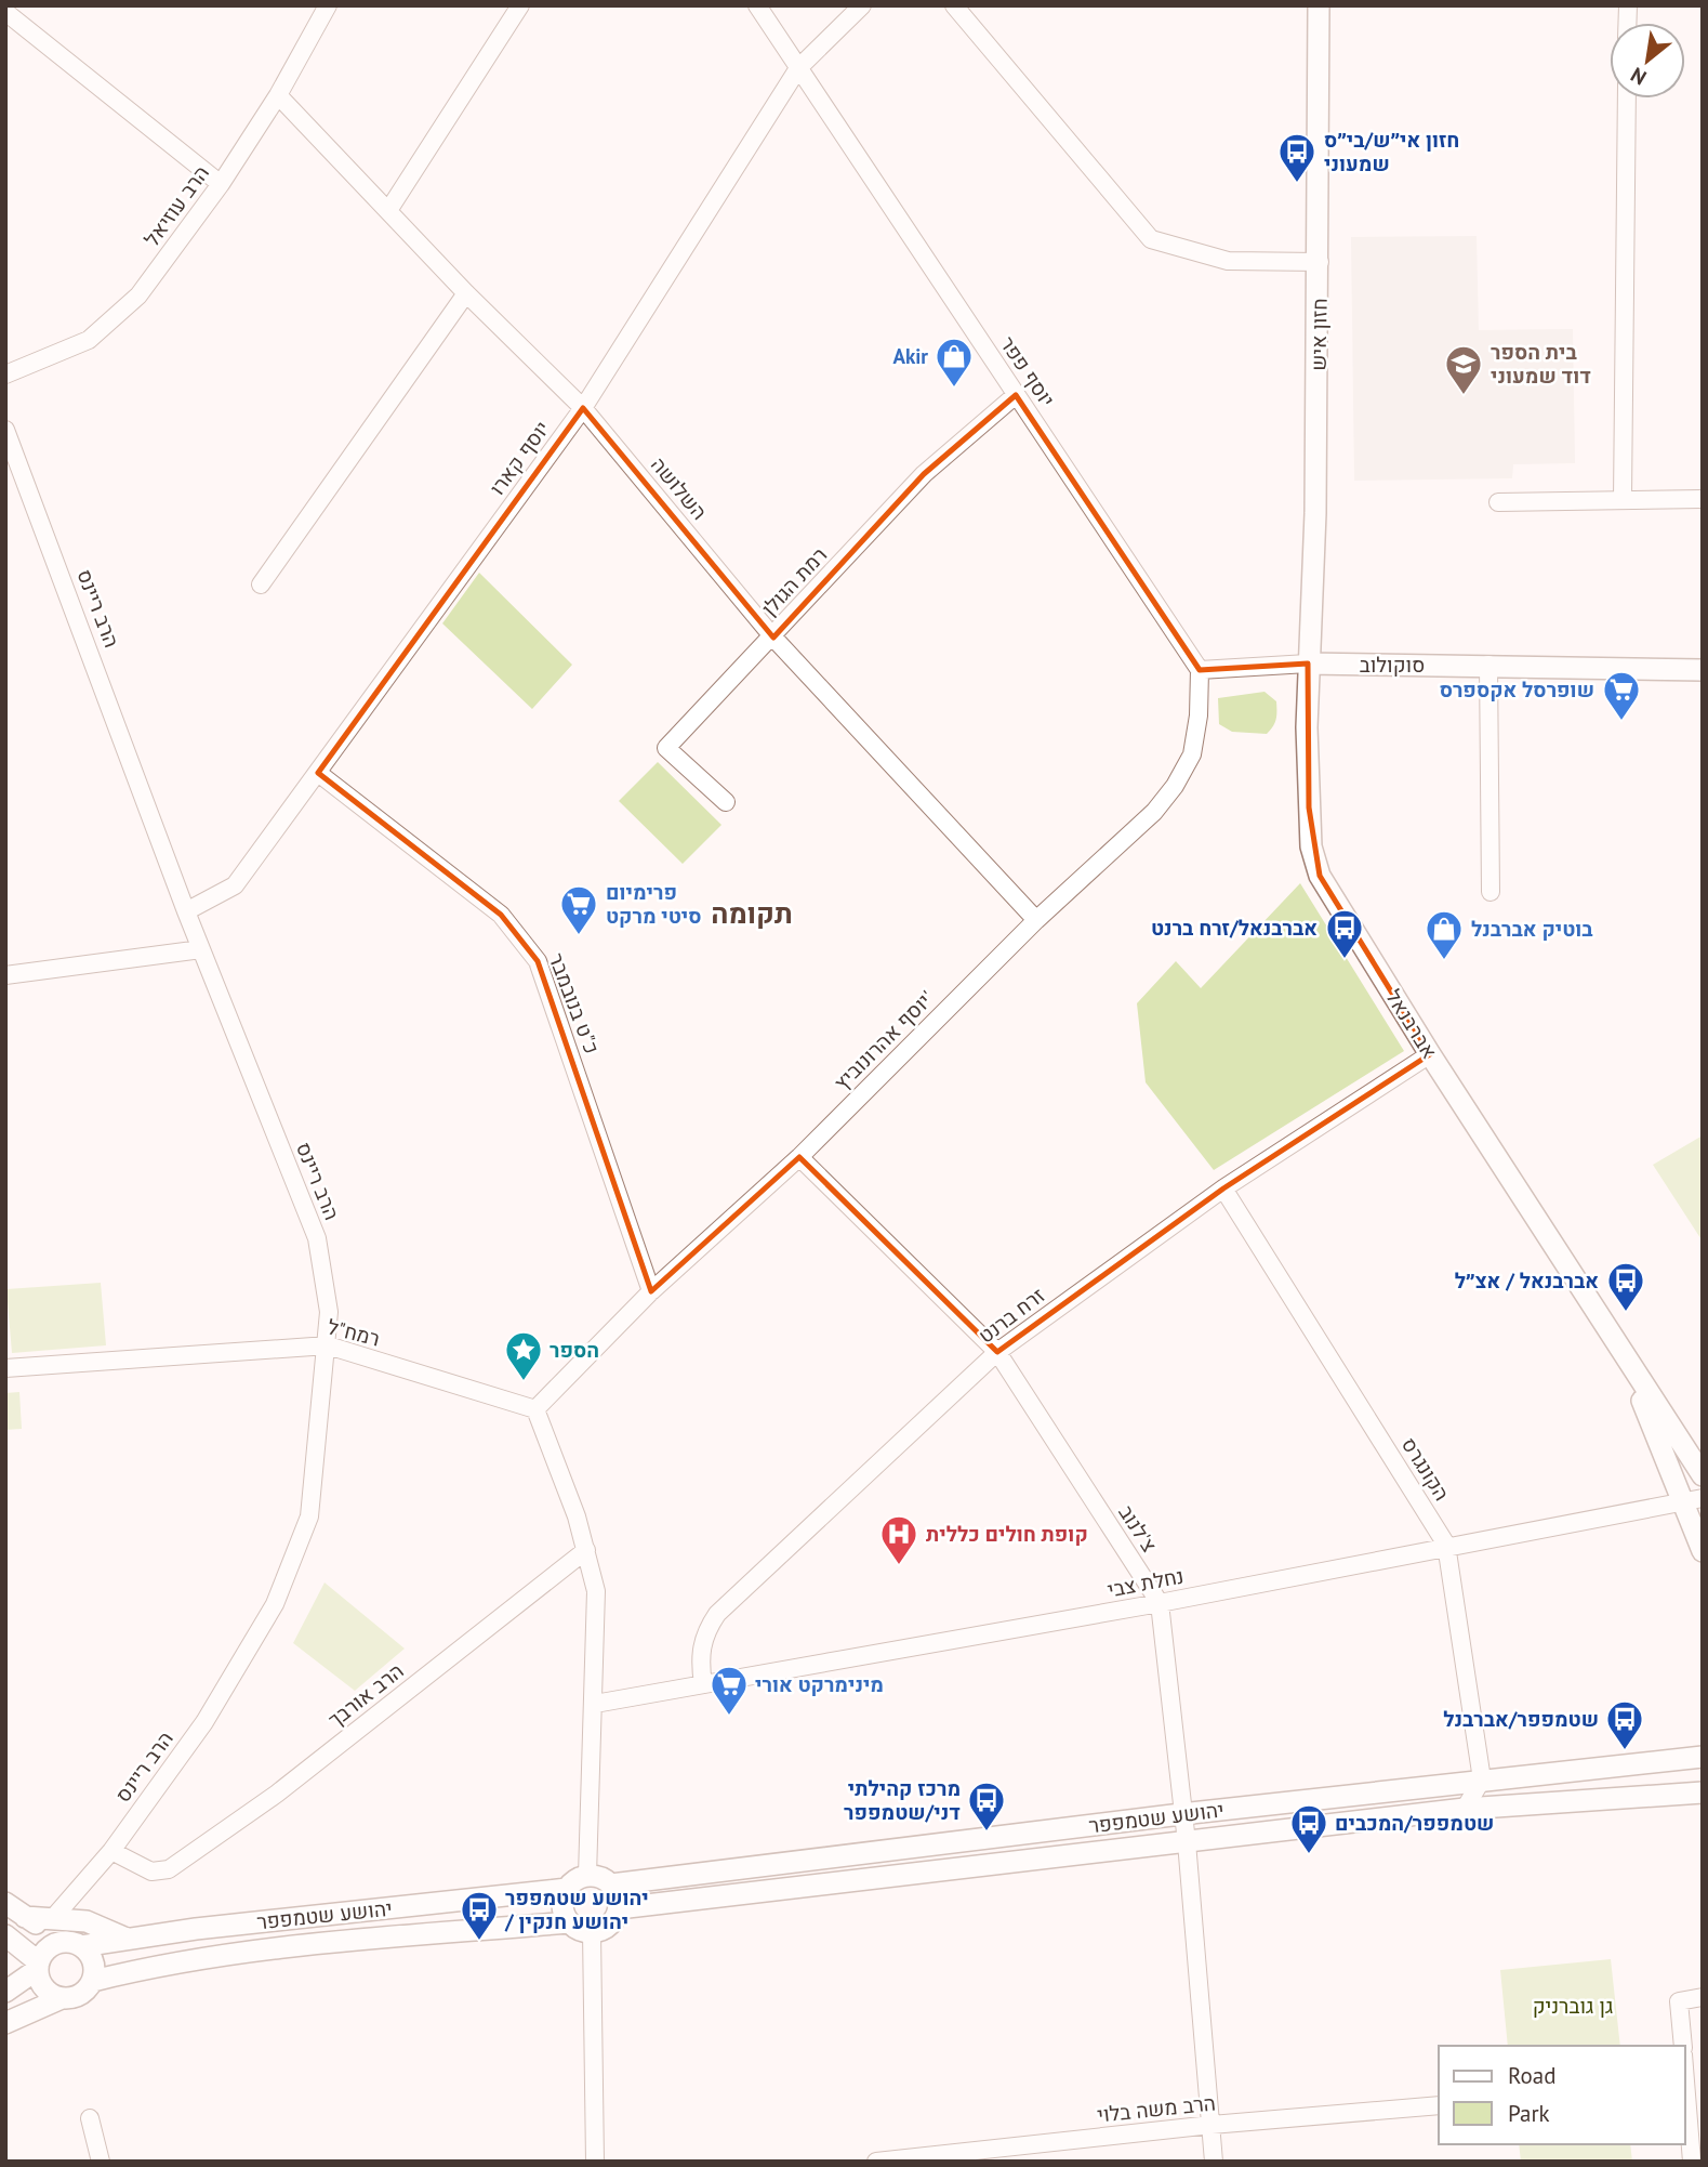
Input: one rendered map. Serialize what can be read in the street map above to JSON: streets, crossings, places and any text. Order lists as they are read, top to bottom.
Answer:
{
  "streets": {
    "street": [
      "הרב עוזיאל",
      "חזון איש",
      "יוסף פפר",
      "יוסף קארו",
      "השלושה",
      "רמת הגולן",
      "הרב ריינס",
      "סוקולוב",
      "כ\"ט בנובמבר",
      "אברבנאל",
      "יוסף אהרונוביץ'",
      "זרח ברנט",
      "רמח\"ל",
      "הקונגרס",
      "צ'לנוב",
      "נחלת צבי",
      "הרב אורבך",
      "יהושע שטמפפר",
      "הרב משה בלוי"
    ]
  },
  "crossings": [
    ["הרב עוזיאל", "השלושה"],
    ["חזון איש", "סוקולוב"],
    ["חזון איש", "אברבנאל"],
    ["יוסף פפר", "יוסף קארו"],
    ["יוסף פפר", "רמת הגולן"],
    ["יוסף פפר", "יוסף אהרונוביץ'"],
    ["יוסף קארו", "השלושה"],
    ["יוסף קארו", "הרב ריינס"],
    ["יוסף קארו", "כ\"ט בנובמבר"],
    ["השלושה", "רמת הגולן"],
    ["השלושה", "יוסף אהרונוביץ'"],
    ["הרב ריינס", "רמח\"ל"],
    ["הרב ריינס", "הרב אורבך"],
    ["סוקולוב", "אברבנאל"],
    ["כ\"ט בנובמבר", "יוסף אהרונוביץ'"],
    ["אברבנאל", "זרח ברנט"],
    ["אברבנאל", "נחלת צבי"],
    ["יוסף אהרונוביץ'", "רמח\"ל"],
    ["יוסף אהרונוביץ'", "צ'לנוב"],
    ["זרח ברנט", "הקונגרס"],
    ["זרח ברנט", "צ'לנוב"],
    ["זרח ברנט", "נחלת צבי"],
    ["הקונגרס", "נחלת צבי"],
    ["הקונגרס", "יהושע שטמפפר"],
    ["צ'לנוב", "נחלת צבי"],
    ["צ'לנוב", "יהושע שטמפפר"],
    ["צ'לנוב", "הרב משה בלוי"]
  ],
  "districts": ["תקומה"],
  "parks": ["גן גוברניק"],
  "places": {
    "bus stop": [
      "חזון אי״ש/בי״ס שמעוני",
      "אברבנאל/זרח ברנט",
      "אברבנאל / אצ״ל",
      "שטמפפר/אברבנל",
      "מרכז קהילתי דני/שטמפפר",
      "שטמפפר/המכבים",
      "יהושע שטמפפר / יהושע חנקין"
    ],
    "shop": ["Akir", "בוטיק אברבנל"],
    "school or university": ["בית הספר דוד שמעוני"],
    "supermarket": ["שופרסל אקספרס", "פרימיום סיטי מרקט", "מינימרקט אורי"],
    "place": ["הספר"],
    "hospital": ["קופת חולים כללית"]
  },
  "legend": ["Road", "Park"],
  "north": "bottom left"
}
